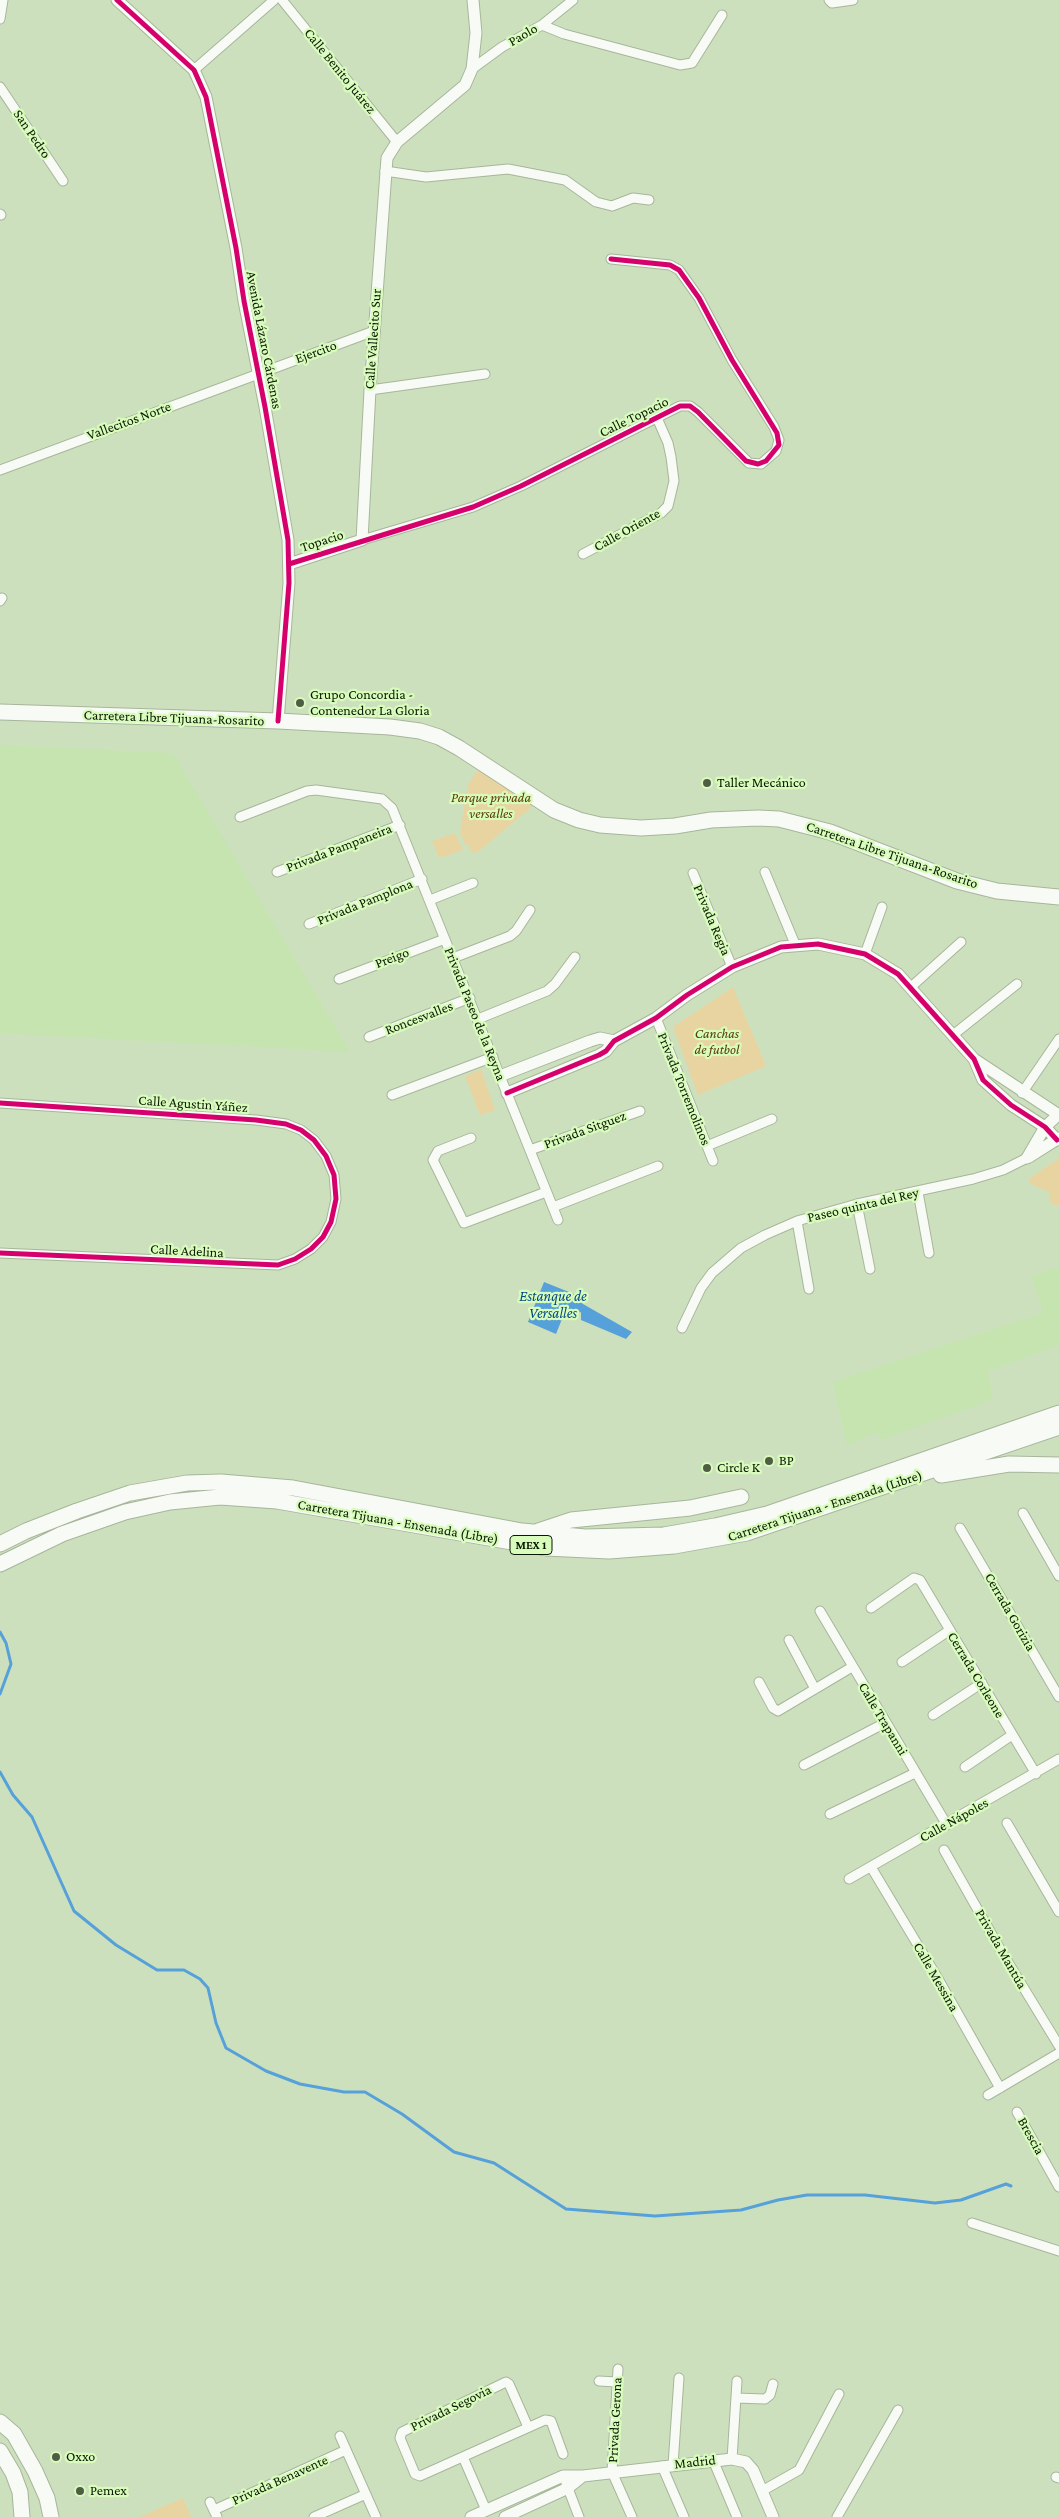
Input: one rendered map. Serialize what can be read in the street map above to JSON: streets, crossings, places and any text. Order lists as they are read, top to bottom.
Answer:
{
  "streets": {
    "main road": ["Carretera Libre Tijuana-Rosarito", "Carretera Tijuana - Ensenada (Libre)", "MEX 1"],
    "street": [
      "Paolo",
      "Calle Benito Juárez",
      "San Pedro",
      "Calle Vallecito Sur",
      "Avenida Lázaro Cárdenas",
      "Ejercito",
      "Calle Topacio",
      "Vallecitos Norte",
      "Calle Oriente",
      "Topacio",
      "Privada Pampaneira",
      "Privada Pamplona",
      "Privada Regia",
      "Preigo",
      "Privada Paseo de la Reyna",
      "Roncesvalles",
      "Privada Torremolinos",
      "Calle Agustin Yáñez",
      "Privada Sitguez",
      "Paseo quinta del Rey",
      "Calle Adelina",
      "Cerrada Gorizia",
      "Cerrada Corleone",
      "Calle Trapanni",
      "Calle Nápoles",
      "Privada Mantúa",
      "Calle Messina",
      "Brescia",
      "Privada Segovia",
      "Privada Gerona",
      "Madrid",
      "Privada Benavente"
    ]
  },
  "crossings": [
    ["Calle Benito Juárez", "Calle Vallecito Sur"],
    ["Calle Vallecito Sur", "Ejercito"],
    ["Calle Vallecito Sur", "Calle Topacio"],
    ["Calle Vallecito Sur", "Topacio"],
    ["Avenida Lázaro Cárdenas", "Ejercito"],
    ["Avenida Lázaro Cárdenas", "Vallecitos Norte"],
    ["Avenida Lázaro Cárdenas", "Topacio"],
    ["Avenida Lázaro Cárdenas", "Carretera Libre Tijuana-Rosarito"],
    ["Ejercito", "Vallecitos Norte"],
    ["Calle Topacio", "Calle Oriente"],
    ["Calle Topacio", "Topacio"],
    ["Privada Pampaneira", "Privada Paseo de la Reyna"],
    ["Privada Pamplona", "Privada Paseo de la Reyna"],
    ["Preigo", "Privada Paseo de la Reyna"],
    ["Privada Paseo de la Reyna", "Roncesvalles"],
    ["Privada Paseo de la Reyna", "Privada Sitguez"],
    ["Calle Agustin Yáñez", "Calle Adelina"],
    ["Cerrada Corleone", "Calle Nápoles"],
    ["Calle Trapanni", "Calle Nápoles"],
    ["Calle Nápoles", "Calle Messina"],
    ["Privada Gerona", "Madrid"]
  ],
  "water": ["Estanque de Versalles"],
  "parks": ["Parque privada versalles", "Canchas de futbol"],
  "places": [
    "Grupo Concordia - Contenedor La Gloria",
    "Taller Mecánico",
    "BP",
    "Circle K",
    "Oxxo",
    "Pemex"
  ]
}
